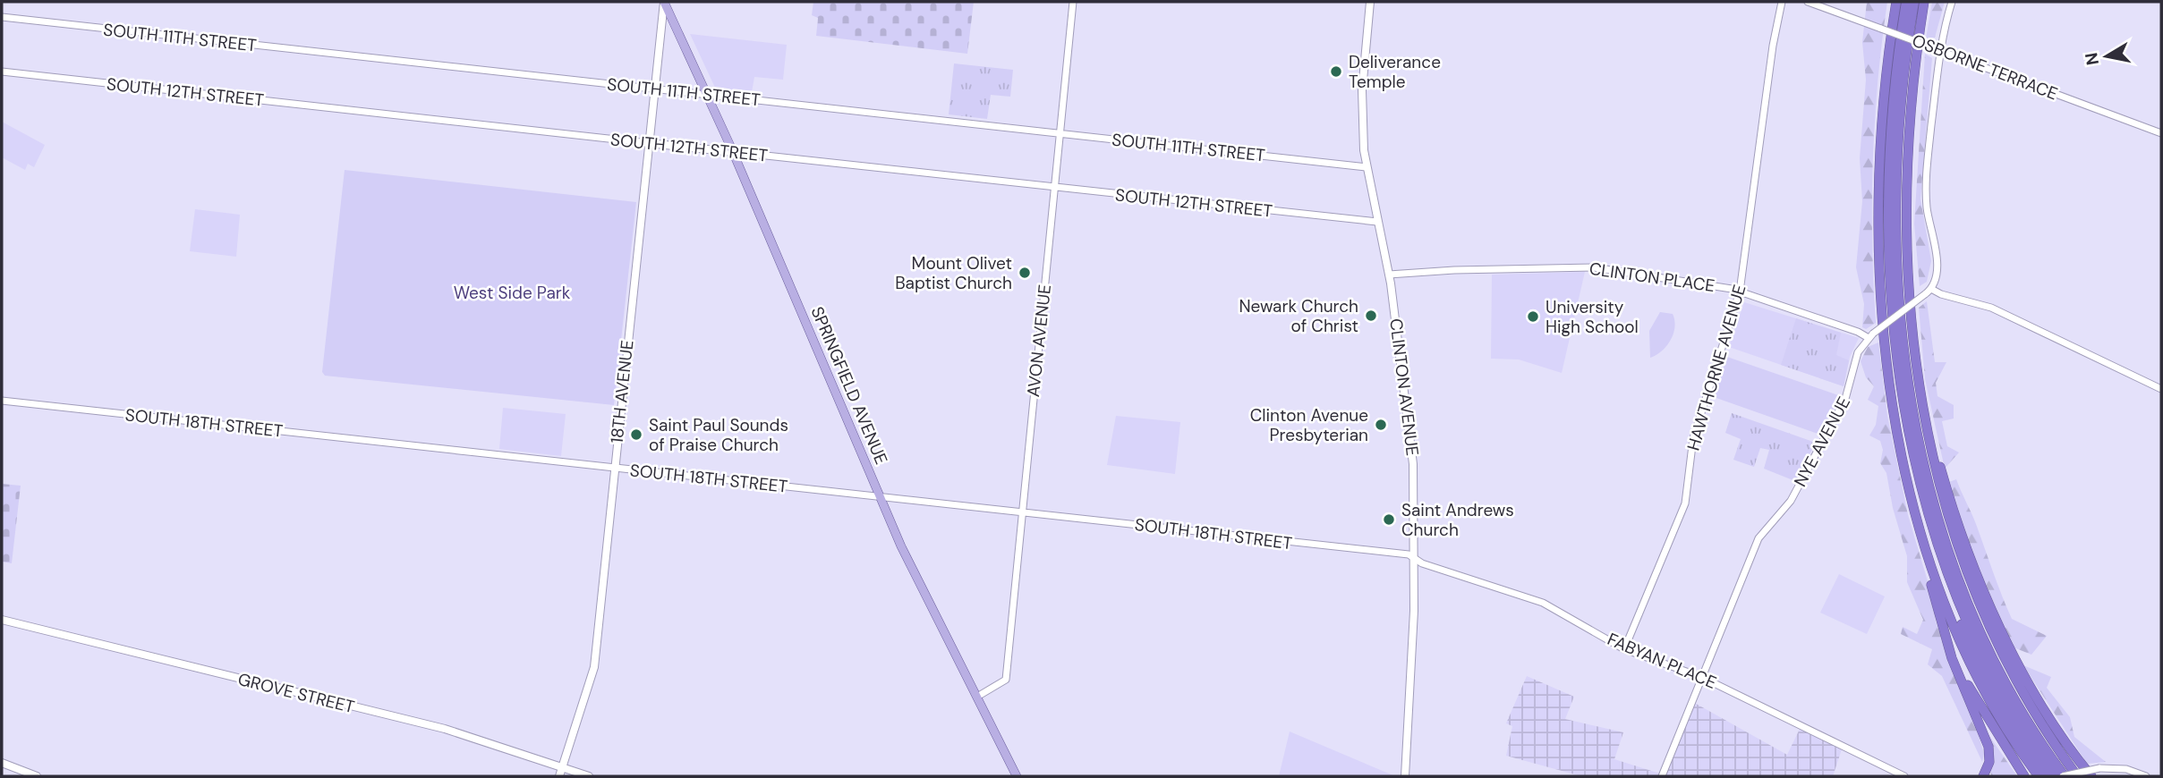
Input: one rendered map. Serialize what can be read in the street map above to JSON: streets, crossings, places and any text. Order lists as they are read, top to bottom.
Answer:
{
  "streets": {
    "main road": [
      "SOUTH 12TH STREET",
      "SPRINGFIELD AVENUE",
      "CLINTON AVENUE",
      "18TH AVENUE",
      "GROVE STREET"
    ],
    "street": [
      "SOUTH 11TH STREET",
      "OSBORNE TERRACE",
      "CLINTON PLACE",
      "AVON AVENUE",
      "HAWTHORNE AVENUE",
      "SOUTH 18TH STREET",
      "NYE AVENUE",
      "FABYAN PLACE"
    ]
  },
  "crossings": [
    ["SOUTH 11TH STREET", "AVON AVENUE"],
    ["SOUTH 11TH STREET", "SPRINGFIELD AVENUE"],
    ["SOUTH 11TH STREET", "CLINTON AVENUE"],
    ["SOUTH 11TH STREET", "18TH AVENUE"],
    ["SOUTH 12TH STREET", "AVON AVENUE"],
    ["SOUTH 12TH STREET", "SPRINGFIELD AVENUE"],
    ["SOUTH 12TH STREET", "CLINTON AVENUE"],
    ["SOUTH 12TH STREET", "18TH AVENUE"],
    ["CLINTON PLACE", "HAWTHORNE AVENUE"],
    ["CLINTON PLACE", "CLINTON AVENUE"],
    ["CLINTON PLACE", "NYE AVENUE"],
    ["AVON AVENUE", "SPRINGFIELD AVENUE"],
    ["AVON AVENUE", "SOUTH 18TH STREET"],
    ["HAWTHORNE AVENUE", "FABYAN PLACE"],
    ["SPRINGFIELD AVENUE", "18TH AVENUE"],
    ["SPRINGFIELD AVENUE", "SOUTH 18TH STREET"],
    ["CLINTON AVENUE", "SOUTH 18TH STREET"],
    ["CLINTON AVENUE", "FABYAN PLACE"],
    ["18TH AVENUE", "SOUTH 18TH STREET"],
    ["18TH AVENUE", "GROVE STREET"],
    ["SOUTH 18TH STREET", "FABYAN PLACE"],
    ["NYE AVENUE", "FABYAN PLACE"]
  ],
  "parks": ["West Side Park"],
  "places": [
    "Deliverance Temple",
    "Mount Olivet Baptist Church",
    "Newark Church of Christ",
    "University High School",
    "Clinton Avenue Presbyterian",
    "Saint Paul Sounds of Praise Church",
    "Saint Andrews Church"
  ],
  "north": "left"
}
